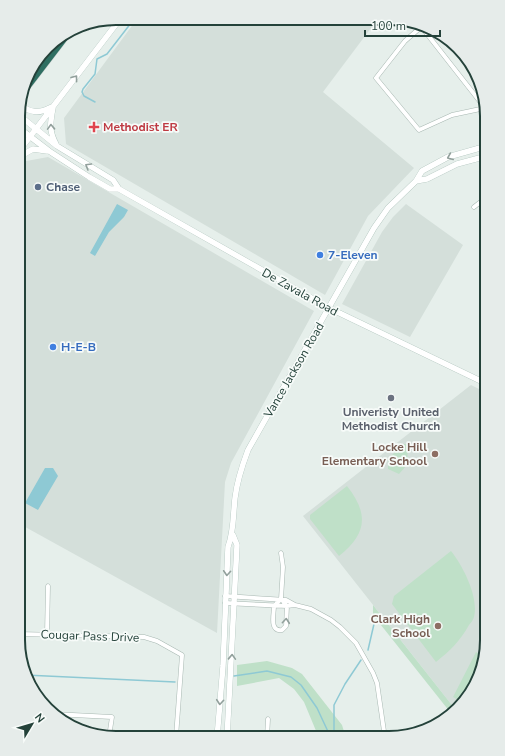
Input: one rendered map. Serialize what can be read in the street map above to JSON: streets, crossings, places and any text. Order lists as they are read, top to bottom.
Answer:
{
  "streets": {
    "main road": ["De Zavala Road", "Vance Jackson Road"],
    "street": ["Cougar Pass Drive"]
  },
  "crossings": [
    ["De Zavala Road", "Vance Jackson Road"]
  ],
  "places": {
    "health": ["Methodist ER"],
    "other": [
      "Chase",
      "7-Eleven",
      "H-E-B",
      "Univeristy United Methodist Church",
      "Locke Hill Elementary School",
      "Clark High School"
    ]
  },
  "scale_bar": "100 m",
  "north": "top right"
}
